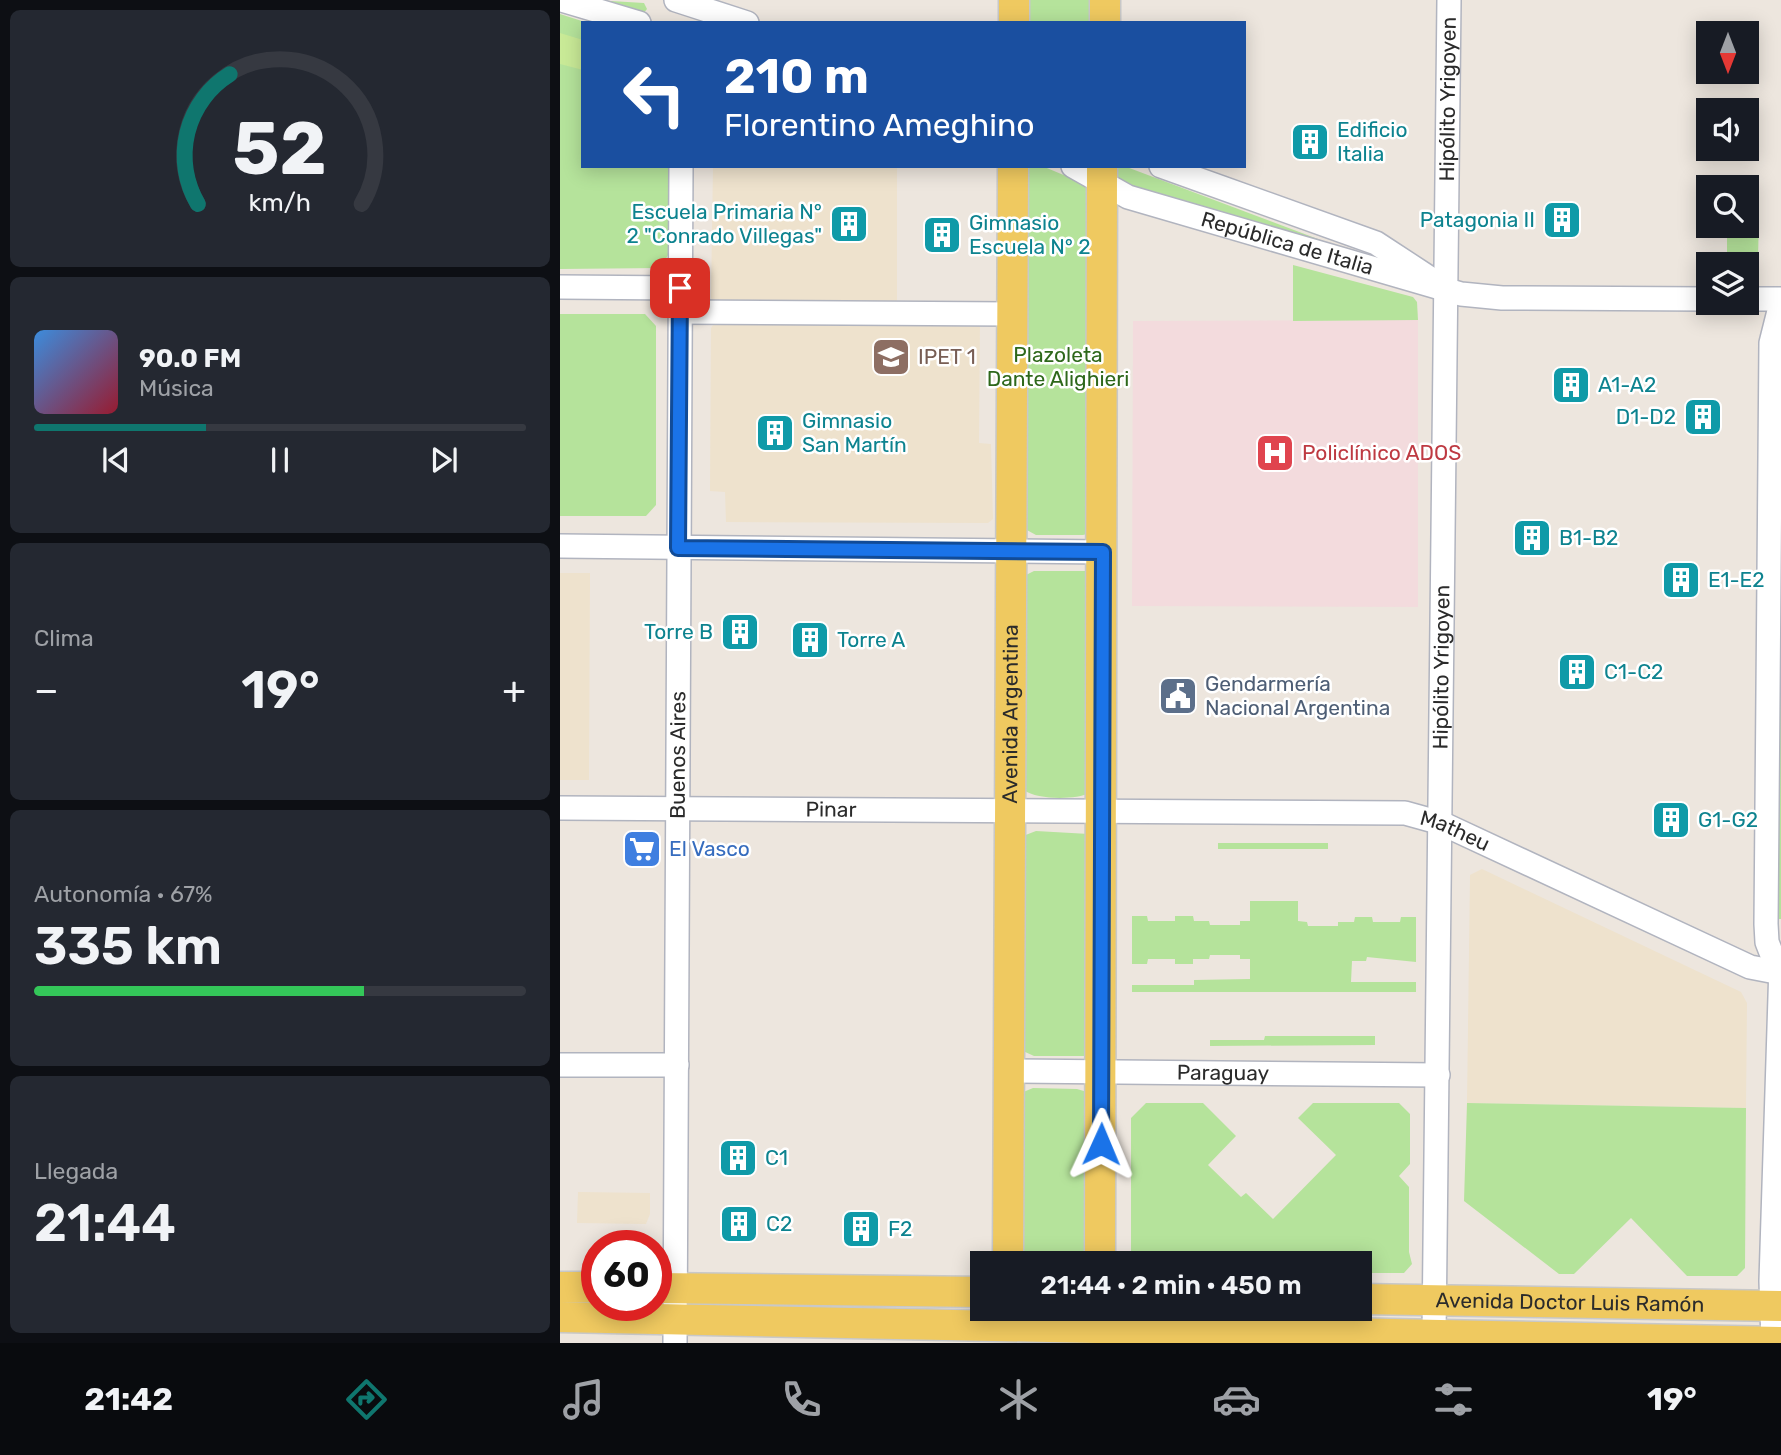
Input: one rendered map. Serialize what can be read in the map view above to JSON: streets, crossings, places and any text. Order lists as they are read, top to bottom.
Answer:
{
  "streets": {
    "main road": ["Avenida Argentina", "Avenida Doctor Luis Ramón"],
    "street": [
      "Hipólito Yrigoyen",
      "República de Italia",
      "Buenos Aires",
      "Pinar",
      "Matheu",
      "Paraguay"
    ]
  },
  "crossings": [
    ["Hipólito Yrigoyen", "República de Italia"],
    ["Hipólito Yrigoyen", "Matheu"],
    ["Hipólito Yrigoyen", "Paraguay"],
    ["Hipólito Yrigoyen", "Avenida Doctor Luis Ramón"],
    ["Avenida Argentina", "Pinar"],
    ["Avenida Argentina", "Paraguay"],
    ["Buenos Aires", "Pinar"],
    ["Buenos Aires", "Avenida Doctor Luis Ramón"],
    ["Pinar", "Matheu"]
  ],
  "parks": ["Plazoleta Dante Alighieri"],
  "places": {
    "building": [
      "Edificio Italia",
      "Patagonia II",
      "Escuela Primaria N° 2 \"Conrado Villegas\"",
      "Gimnasio Escuela N° 2",
      "A1-A2",
      "D1-D2",
      "Gimnasio San Martín",
      "B1-B2",
      "E1-E2",
      "Torre B",
      "Torre A",
      "C1-C2",
      "G1-G2",
      "C1",
      "C2",
      "F2"
    ],
    "school or university": ["IPET 1"],
    "hospital": ["Policlínico ADOS"],
    "public building": ["Gendarmería Nacional Argentina"],
    "supermarket": ["El Vasco"]
  },
  "north": "bottom",
  "page": {
    "turn": ["210 m", "Florentino Ameghino"],
    "song": ["90.0 FM", "Música"],
    "tile": [
      "Clima",
      ["Autonomía · 67%", "335 km"],
      ["Llegada", "21:44"]
    ],
    "heat": ["−", "19°", "+"],
    "limit": "60",
    "trip": "21:44 · 2 min · 450 m",
    "tabs": ["21:42", "19°"],
    "gauge": ["52", "km/h"]
  }
}
